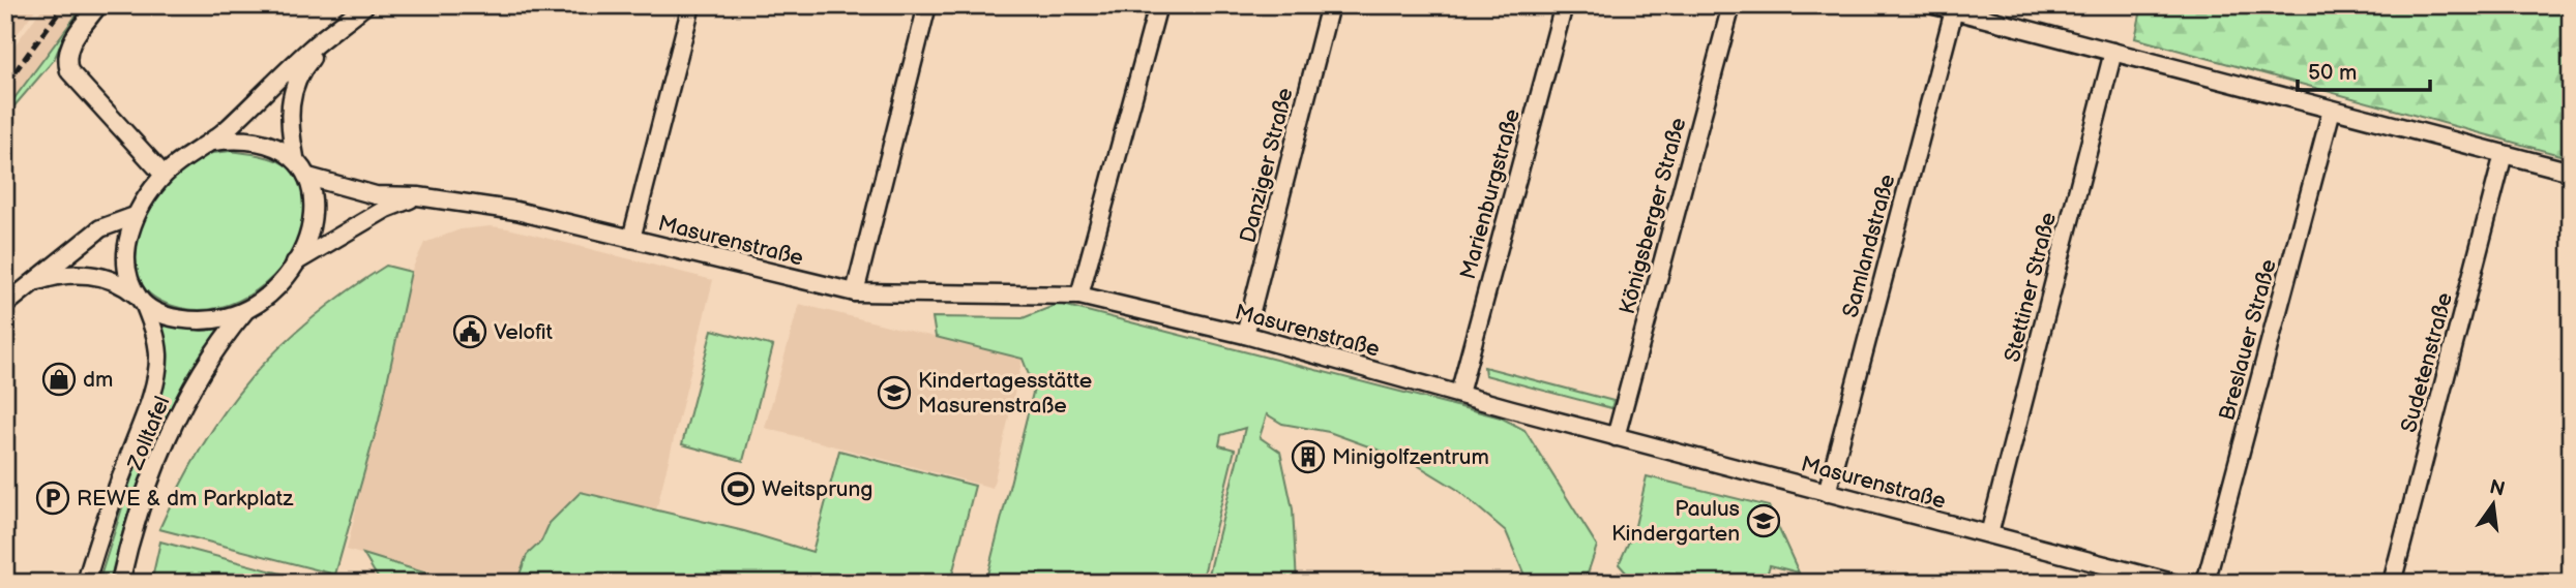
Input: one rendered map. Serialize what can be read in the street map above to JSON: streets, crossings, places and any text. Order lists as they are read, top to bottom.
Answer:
{
  "streets": {
    "street": [
      "Danziger Straße",
      "Marienburgstraße",
      "Königsberger Straße",
      "Masurenstraße",
      "Samlandstraße",
      "Stettiner Straße",
      "Breslauer Straße",
      "Sudetenstraße",
      "Zolltafel"
    ]
  },
  "crossings": [
    ["Danziger Straße", "Masurenstraße"],
    ["Marienburgstraße", "Masurenstraße"],
    ["Königsberger Straße", "Masurenstraße"],
    ["Masurenstraße", "Samlandstraße"],
    ["Masurenstraße", "Stettiner Straße"],
    ["Masurenstraße", "Zolltafel"]
  ],
  "places": {
    "public building": ["Velofit"],
    "shop": ["dm"],
    "school or university": ["Kindertagesstätte Masurenstraße", "Paulus Kindergarten"],
    "building": ["Minigolfzentrum"],
    "sports": ["Weitsprung"],
    "parking": ["REWE & dm Parkplatz"]
  },
  "scale_bar": "50 m",
  "north": "top"
}
